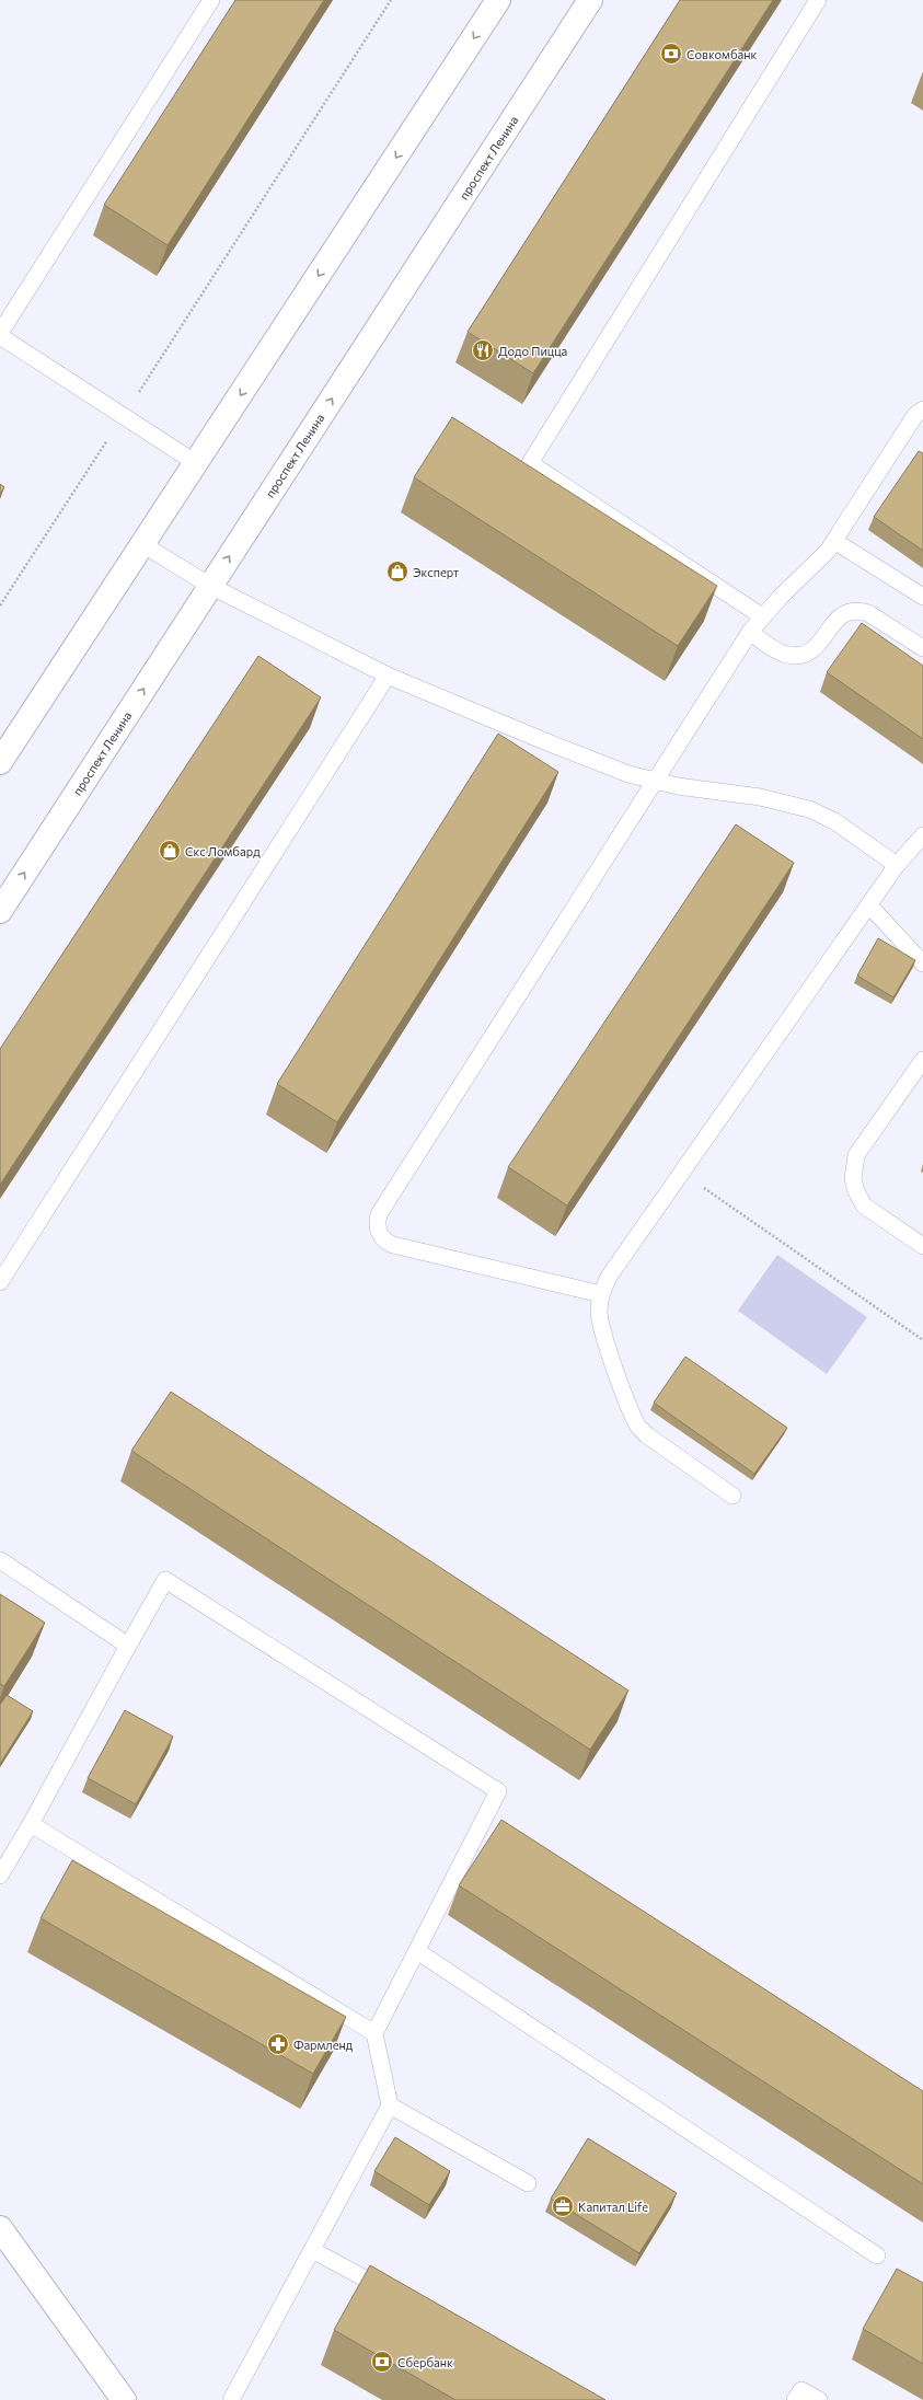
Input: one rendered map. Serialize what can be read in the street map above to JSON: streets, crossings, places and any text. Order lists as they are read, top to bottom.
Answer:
{
  "streets": {
    "street": ["проспект Ленина"]
  },
  "places": {
    "bank": ["Совкомбанк", "Сбербанк"],
    "restaurant": ["Додо Пицца"],
    "shop": ["Эксперт", "Скс Ломбард"],
    "pharmacy": ["Фармленд"],
    "office": ["Капитал Life"]
  }
}
